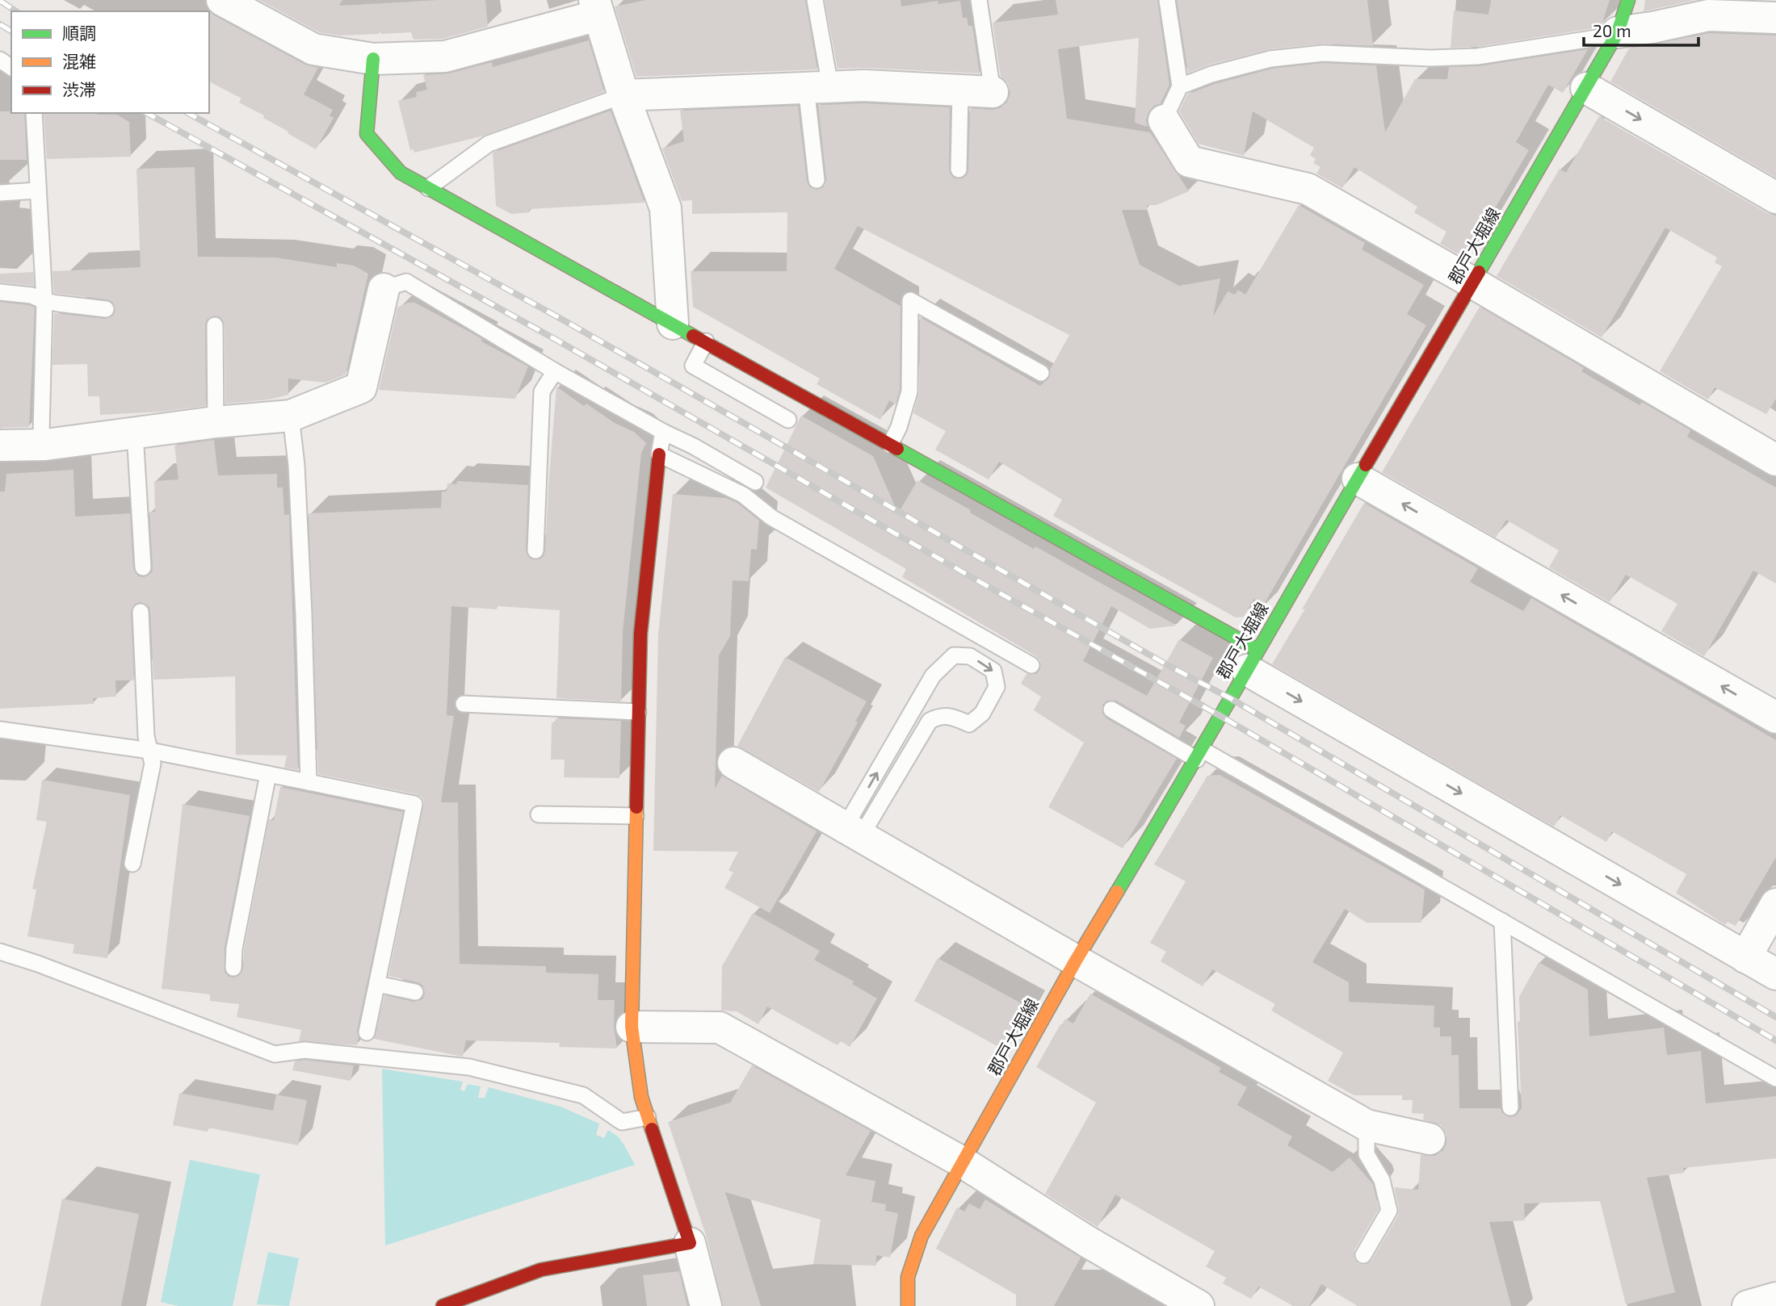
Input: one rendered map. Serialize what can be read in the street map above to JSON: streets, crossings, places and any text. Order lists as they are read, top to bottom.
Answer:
{
  "streets": {
    "street": ["郡戸大堀線"]
  },
  "legend": ["順調", "混雑", "渋滞"],
  "scale_bar": "20 m"
}
